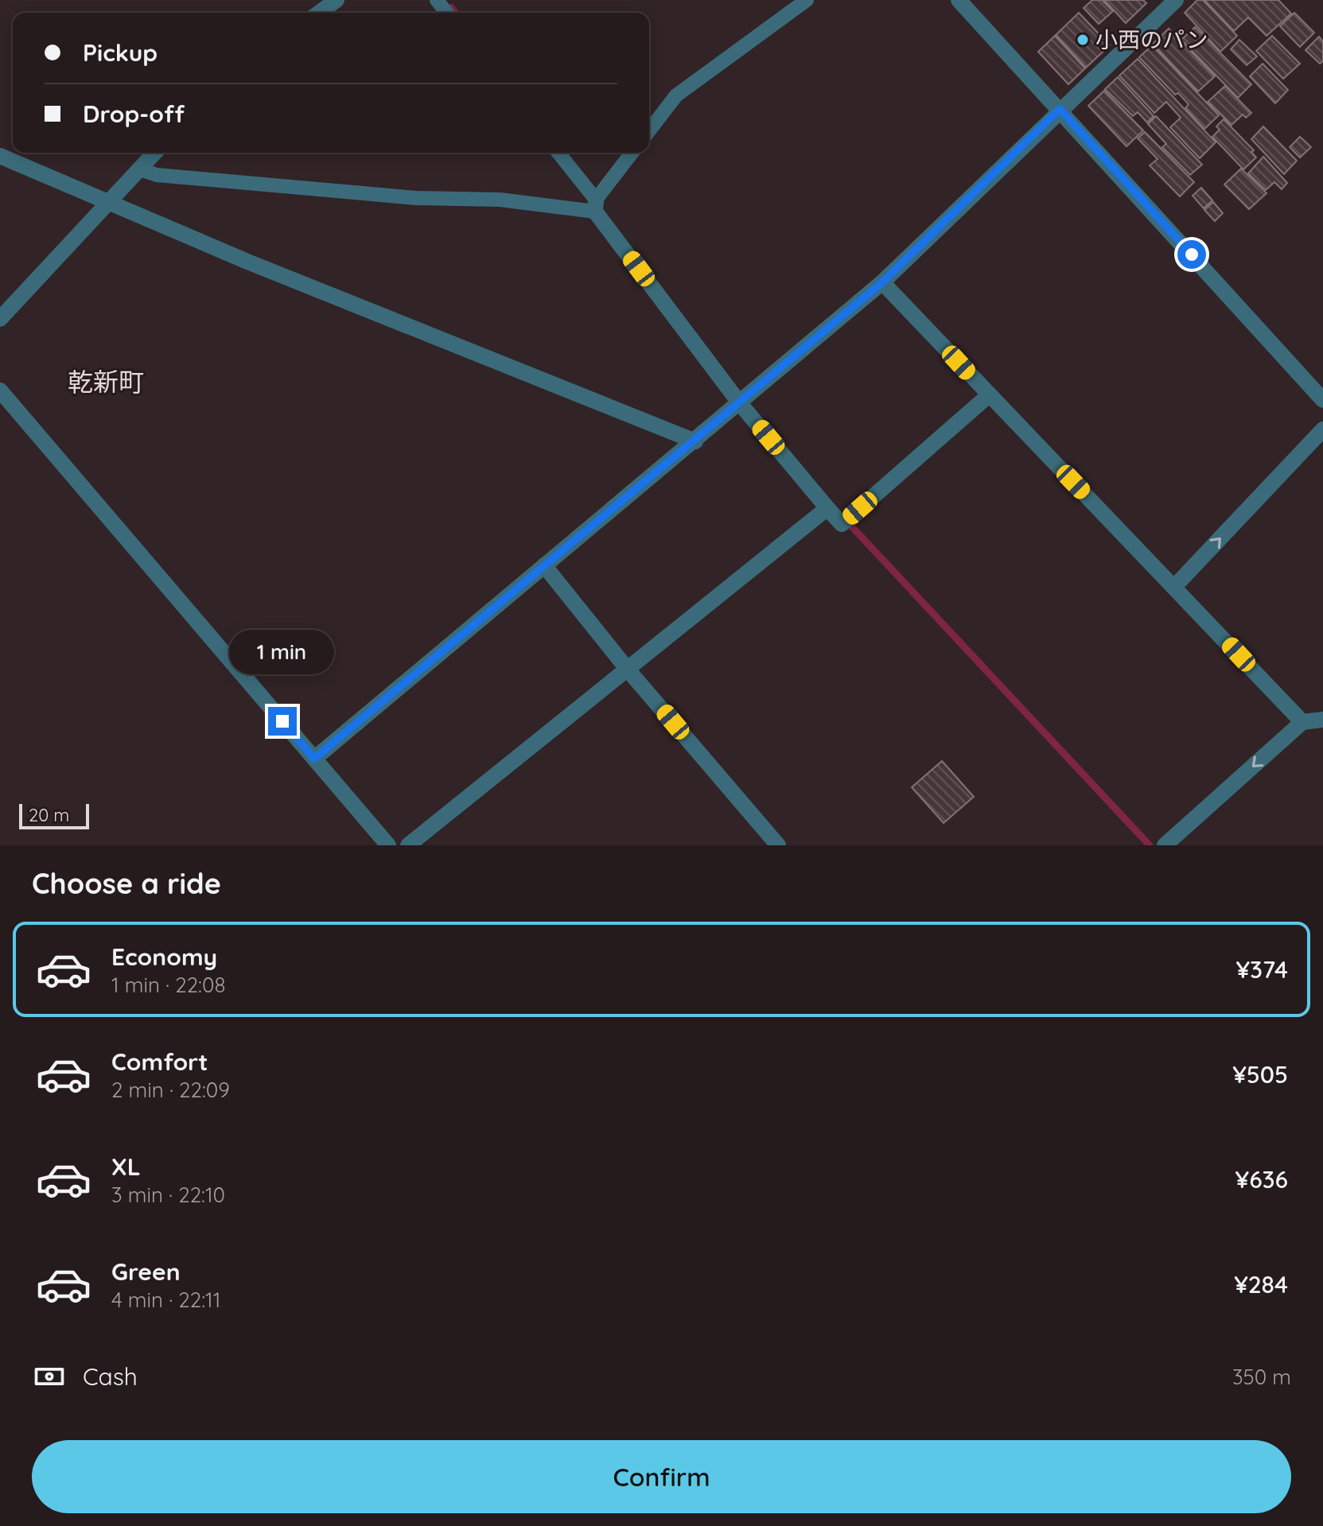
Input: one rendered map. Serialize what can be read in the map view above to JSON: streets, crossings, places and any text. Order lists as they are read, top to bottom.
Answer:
{
  "districts": ["乾新町"],
  "places": ["小西のパン"],
  "scale_bar": "20 m",
  "page": {
    "banner": ["Pickup", "Drop-off"],
    "bubble": "1 min",
    "scale": "20 m",
    "heading": "Choose a ride",
    "list": [
      {
        "name": "Economy",
        "note": "1 min · 22:08",
        "value": "¥374"
      },
      {
        "name": "Comfort",
        "note": "2 min · 22:09",
        "value": "¥505"
      },
      {
        "name": "XL",
        "note": "3 min · 22:10",
        "value": "¥636"
      },
      {
        "name": "Green",
        "note": "4 min · 22:11",
        "value": "¥284"
      }
    ],
    "pay": ["Cash", "350 m"],
    "buttons": "Confirm"
  }
}
